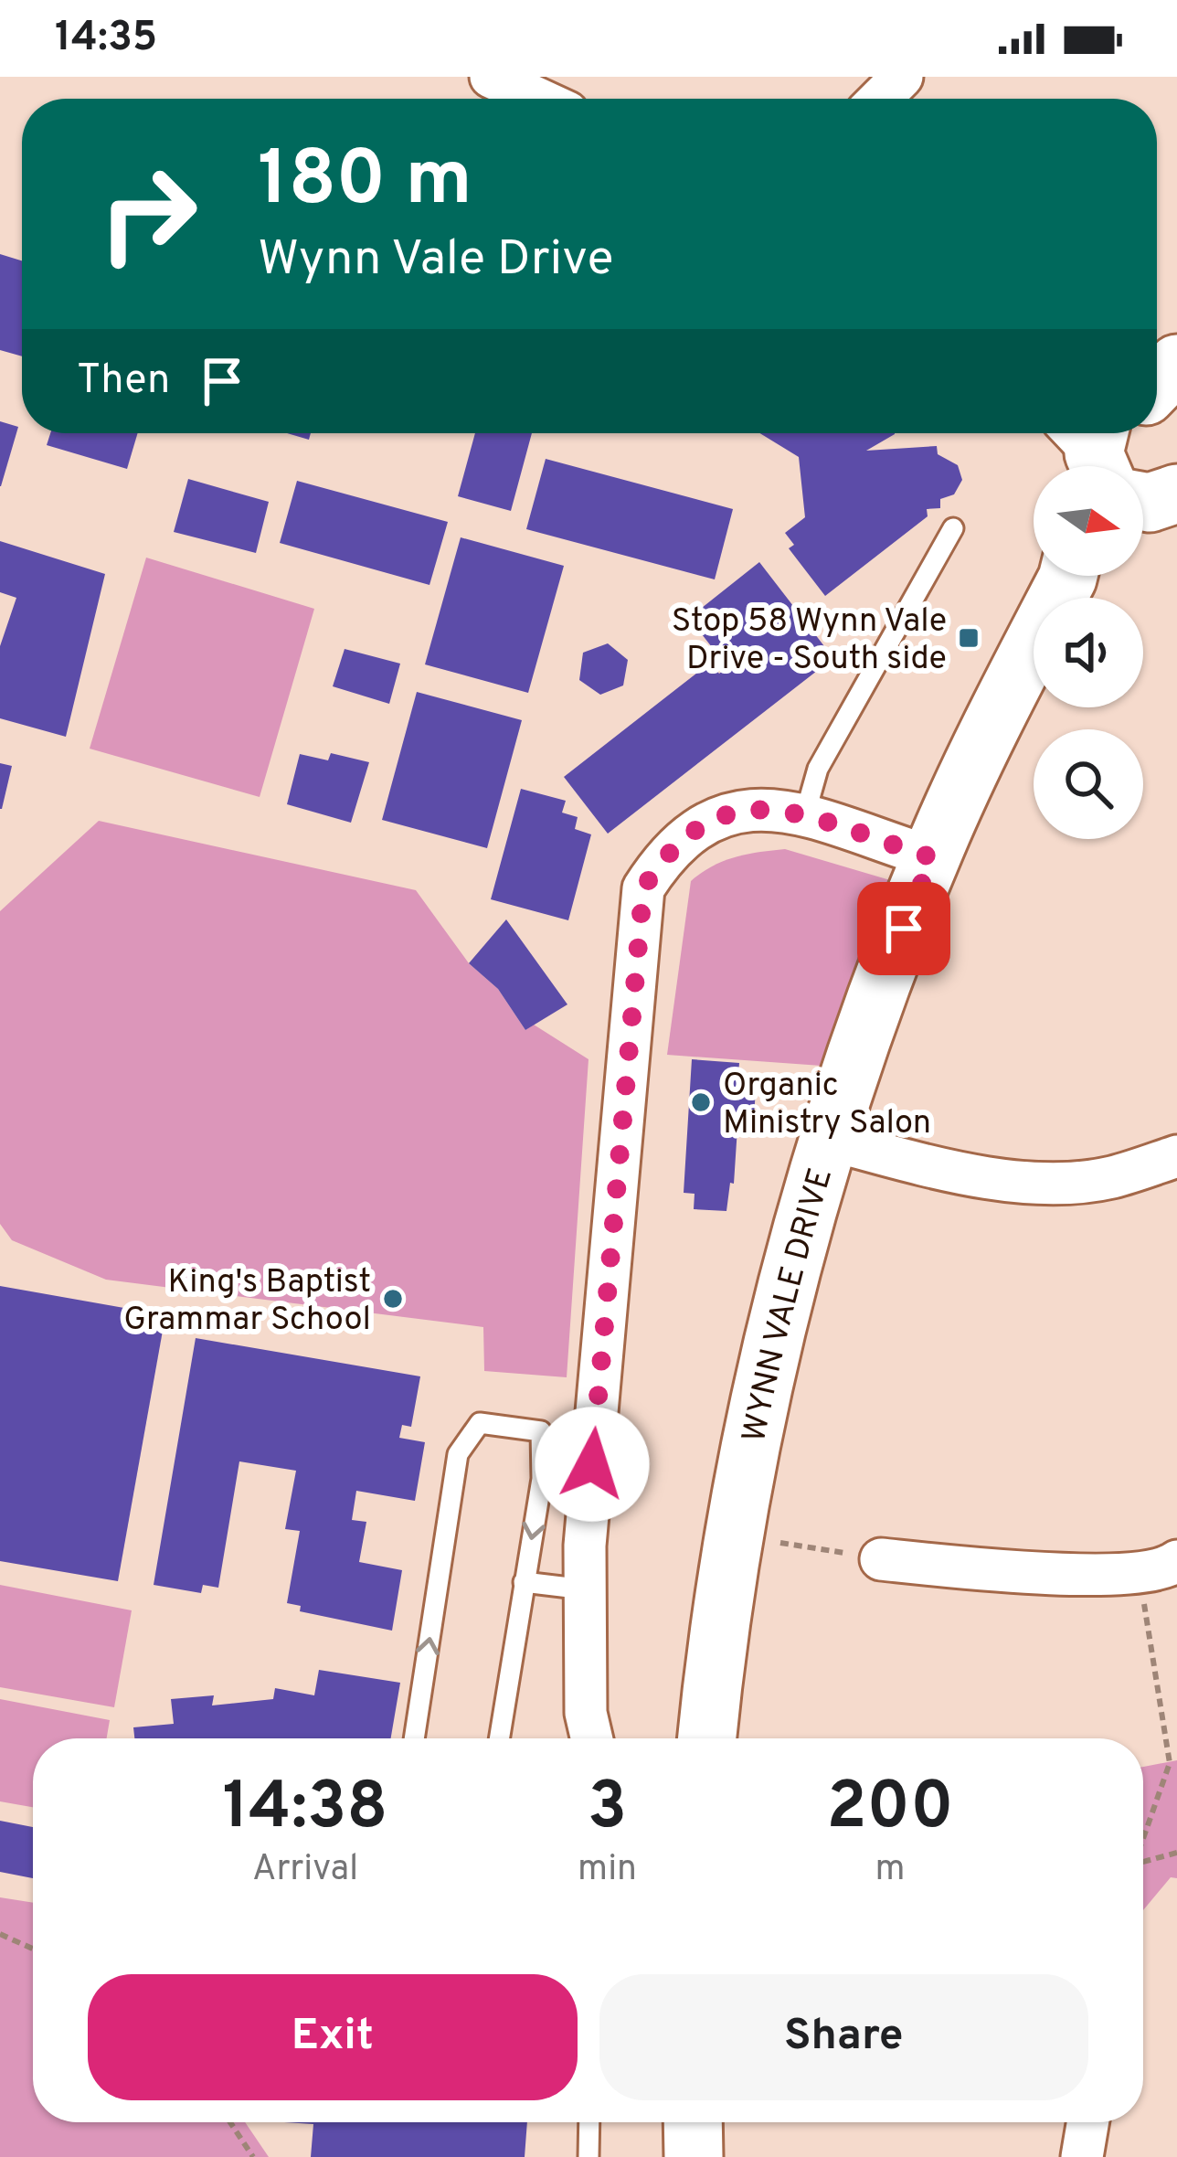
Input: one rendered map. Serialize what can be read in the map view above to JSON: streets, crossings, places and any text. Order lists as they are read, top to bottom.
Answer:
{
  "streets": {
    "main road": ["WYNN VALE DRIVE"]
  },
  "places": {
    "transit": ["Stop 58 Wynn Vale Drive - South side"],
    "other": ["Organic Ministry Salon", "King's Baptist Grammar School"]
  },
  "north": "right",
  "page": {
    "status": "14:35",
    "turn": ["180 m", "Wynn Vale Drive"],
    "then": "Then",
    "eta": [
      "14:38",
      "Arrival",
      "3",
      "min",
      "200",
      "m"
    ],
    "buttons": ["Exit", "Share"]
  }
}
